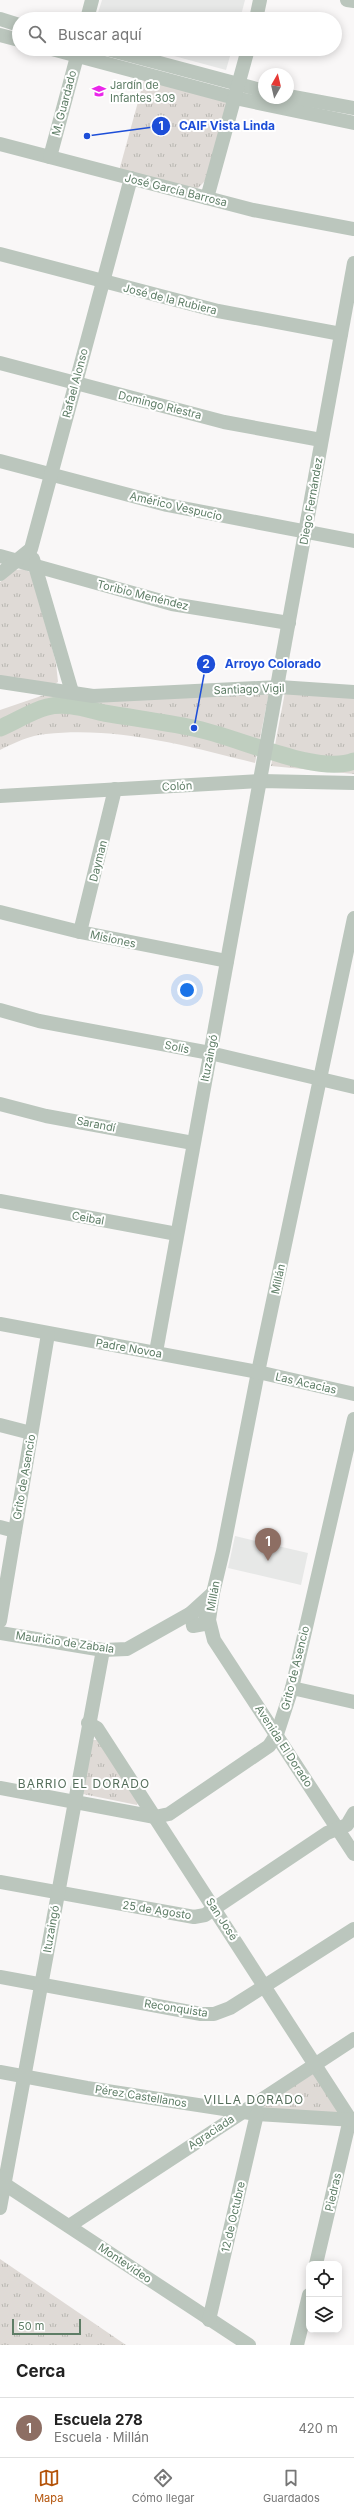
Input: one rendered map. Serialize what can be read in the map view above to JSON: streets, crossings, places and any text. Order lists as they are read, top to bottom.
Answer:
{
  "streets": {
    "street": [
      "M. Guardado",
      "José García Barrosa",
      "José de la Rubiera",
      "Rafael Alonso",
      "Domingo Riestra",
      "Diego Fernández",
      "Américo Vespucio",
      "Toribio Menéndez",
      "Santiago Vigil",
      "Colón",
      "Dayman",
      "Misiones",
      "Solís",
      "Ituzaingó",
      "Sarandí",
      "Ceibal",
      "Millán",
      "Padre Novoa",
      "Las Acacias",
      "Grito de Asencio",
      "Mauricio de Zabala",
      "Avenida El Dorado",
      "25 de Agosto",
      "San José",
      "Reconquista",
      "Pérez Castellanos",
      "Agraciada",
      "Piedras",
      "12 de Octubre",
      "Montevideo"
    ]
  },
  "crossings": [
    ["M. Guardado", "José García Barrosa"],
    ["José García Barrosa", "Rafael Alonso"],
    ["José de la Rubiera", "Rafael Alonso"],
    ["José de la Rubiera", "Diego Fernández"],
    ["Rafael Alonso", "Domingo Riestra"],
    ["Rafael Alonso", "Américo Vespucio"],
    ["Domingo Riestra", "Diego Fernández"],
    ["Diego Fernández", "Américo Vespucio"],
    ["Diego Fernández", "Toribio Menéndez"],
    ["Diego Fernández", "Santiago Vigil"],
    ["Diego Fernández", "Ituzaingó"],
    ["Colón", "Dayman"],
    ["Colón", "Ituzaingó"],
    ["Dayman", "Misiones"],
    ["Misiones", "Ituzaingó"],
    ["Solís", "Ituzaingó"],
    ["Solís", "Millán"],
    ["Ituzaingó", "Sarandí"],
    ["Ituzaingó", "Ceibal"],
    ["Ituzaingó", "Padre Novoa"],
    ["Ituzaingó", "Grito de Asencio"],
    ["Ituzaingó", "Mauricio de Zabala"],
    ["Ituzaingó", "25 de Agosto"],
    ["Ituzaingó", "San José"],
    ["Ituzaingó", "Reconquista"],
    ["Ituzaingó", "Pérez Castellanos"],
    ["Ituzaingó", "Montevideo"],
    ["Millán", "Padre Novoa"],
    ["Millán", "Las Acacias"],
    ["Millán", "Mauricio de Zabala"],
    ["Millán", "Avenida El Dorado"],
    ["Padre Novoa", "Las Acacias"],
    ["Padre Novoa", "Grito de Asencio"],
    ["Grito de Asencio", "Avenida El Dorado"],
    ["Grito de Asencio", "San José"],
    ["Avenida El Dorado", "25 de Agosto"],
    ["25 de Agosto", "San José"],
    ["San José", "Reconquista"],
    ["San José", "Pérez Castellanos"],
    ["San José", "Agraciada"],
    ["San José", "Piedras"],
    ["Pérez Castellanos", "Agraciada"],
    ["Pérez Castellanos", "Piedras"],
    ["Pérez Castellanos", "12 de Octubre"],
    ["Agraciada", "Montevideo"],
    ["12 de Octubre", "Montevideo"]
  ],
  "districts": ["BARRIO EL DORADO", "VILLA DORADO"],
  "places": {
    "school or university": ["Jardín de Infantes 309"],
    "other": ["CAIF Vista Linda", "Arroyo Colorado"]
  },
  "scale_bar": "50 m",
  "north": "top",
  "page": {
    "search": "Buscar aquí",
    "pins": "1",
    "scale": "50 m",
    "heading": "Cerca",
    "list": [
      {
        "mark": "1",
        "name": "Escuela 278",
        "note": "Escuela · Millán",
        "value": "420 m"
      }
    ],
    "nav": ["Mapa", "Cómo llegar", "Guardados"]
  }
}
